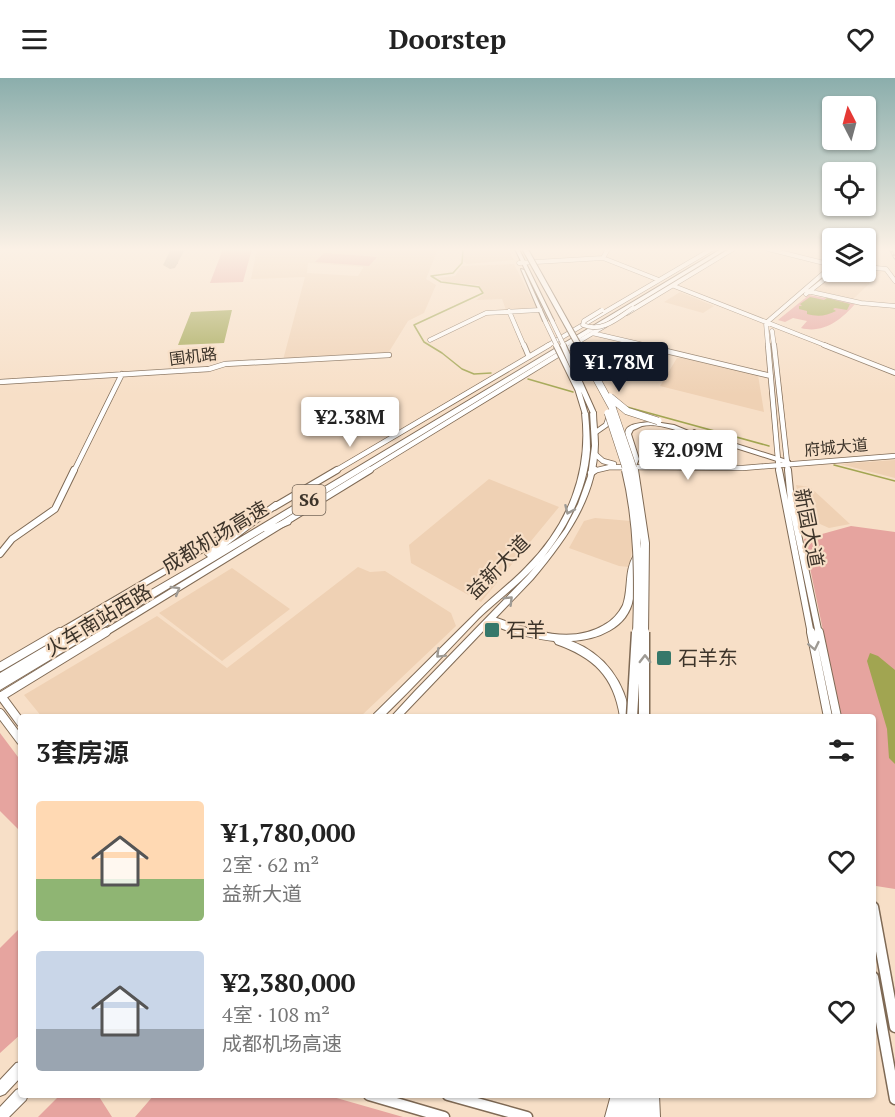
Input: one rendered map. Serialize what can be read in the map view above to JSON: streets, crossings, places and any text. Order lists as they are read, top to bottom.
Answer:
{
  "streets": {
    "highway": ["S6", "成都机场高速"],
    "main road": ["益新大道"],
    "street": [
      "围机路",
      "府城大道",
      "新园大道",
      "火车南站西路"
    ]
  },
  "crossings": [
    ["府城大道", "新园大道"]
  ],
  "places": {
    "transit": ["石羊", "石羊东"]
  },
  "north": "top",
  "page": {
    "header": "Doorstep",
    "price": ["¥1.78M", "¥2.38M", "¥2.09M"],
    "heading": "3套房源",
    "list": [
      {
        "name": "¥1,780,000",
        "note": "2室 · 62 m² · 益新大道"
      },
      {
        "name": "¥2,380,000",
        "note": "4室 · 108 m² · 成都机场高速"
      }
    ]
  }
}
